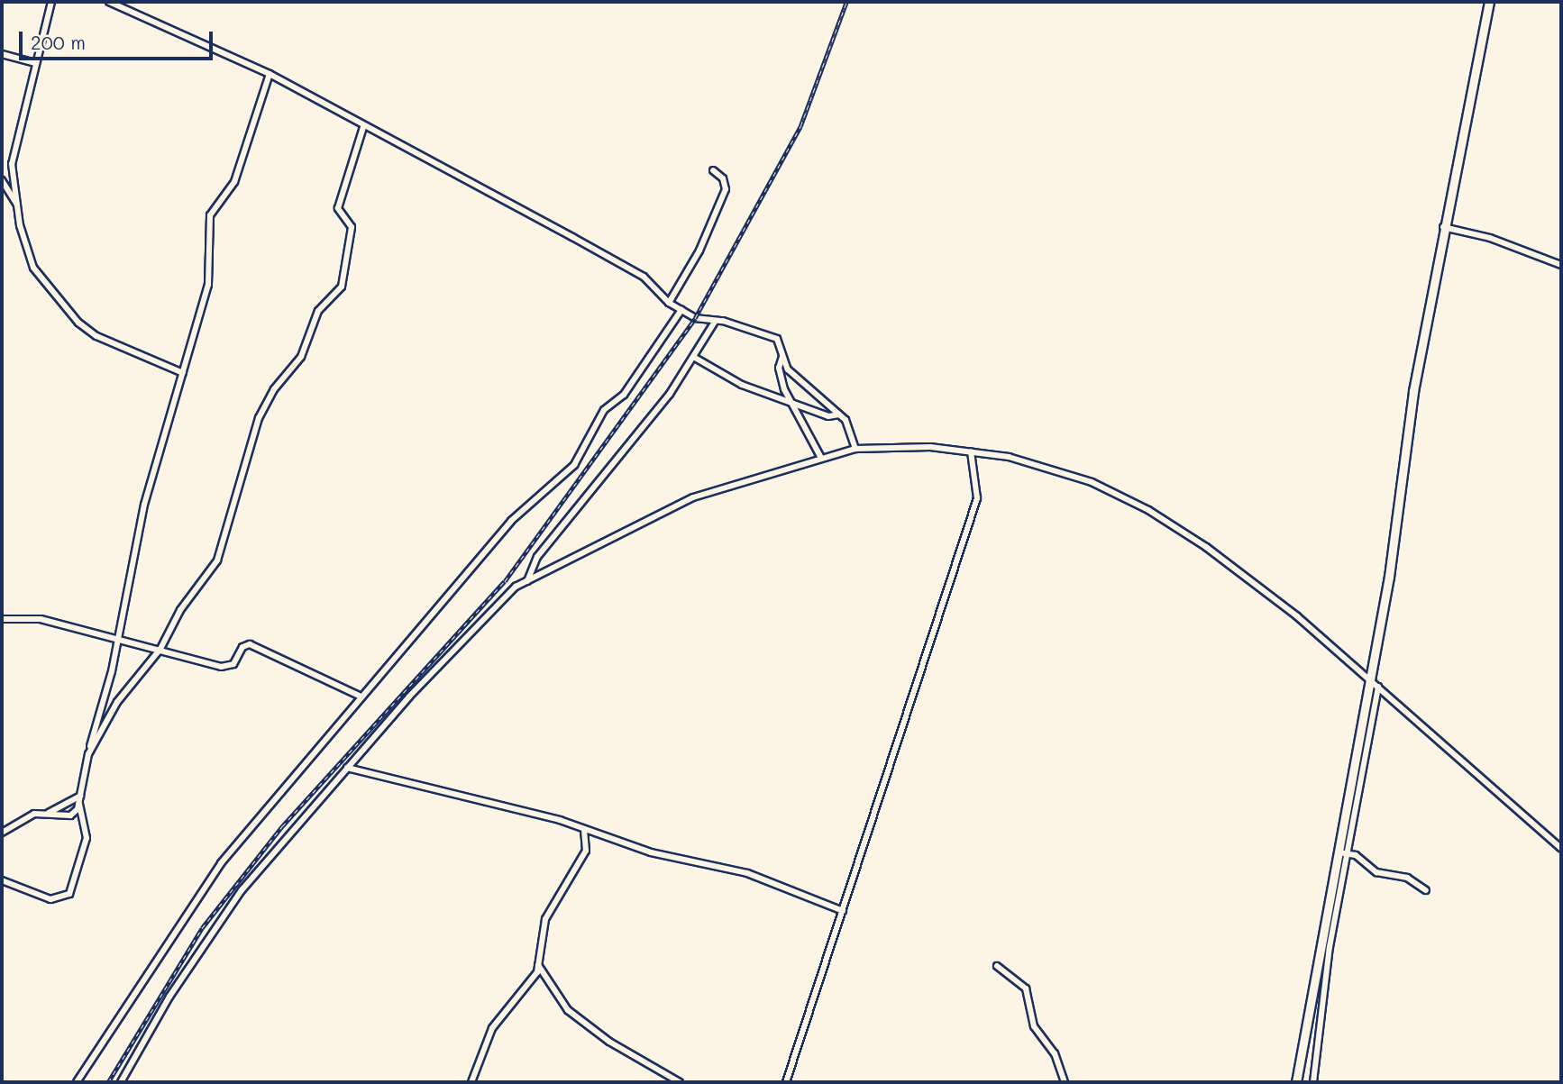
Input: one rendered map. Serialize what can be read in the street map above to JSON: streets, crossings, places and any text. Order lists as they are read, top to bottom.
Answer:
{
  "scale_bar": "200 m"
}
